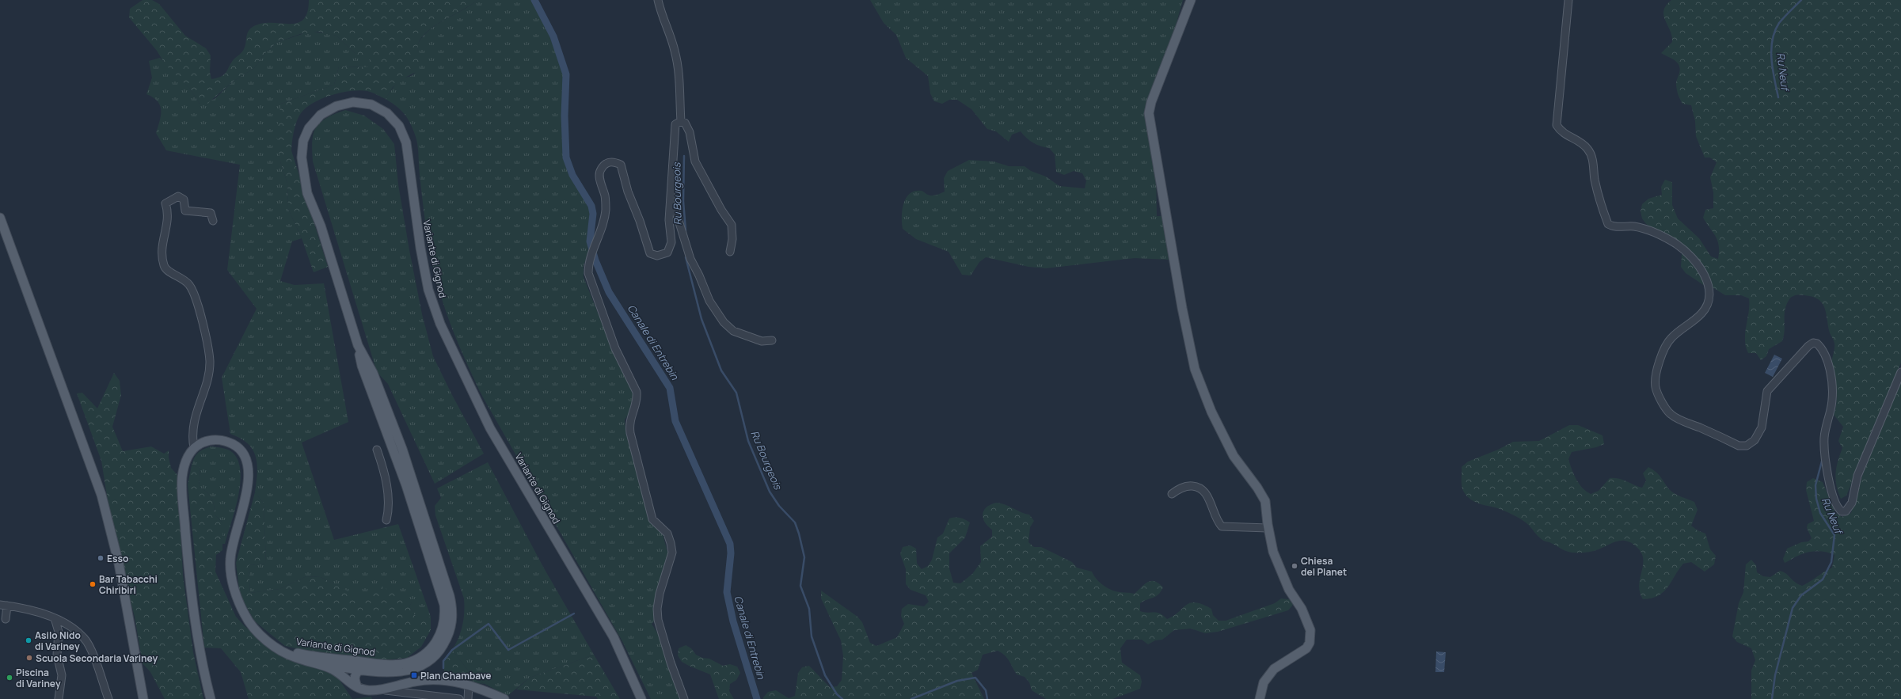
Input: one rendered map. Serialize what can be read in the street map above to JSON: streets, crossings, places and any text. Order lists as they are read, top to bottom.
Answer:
{
  "streets": {
    "main road": ["Variante di Gignod"]
  },
  "water": ["Ru Neuf", "Ru Bourgeois", "Canale di Entrebin"],
  "places": {
    "other": [
      "Esso",
      "Chiesa del Planet",
      "Bar Tabacchi Chiribiri",
      "Asilo Nido di Variney",
      "Scuola Secondaria Variney",
      "Piscina di Variney"
    ],
    "transit": ["Plan Chambave"]
  }
}
